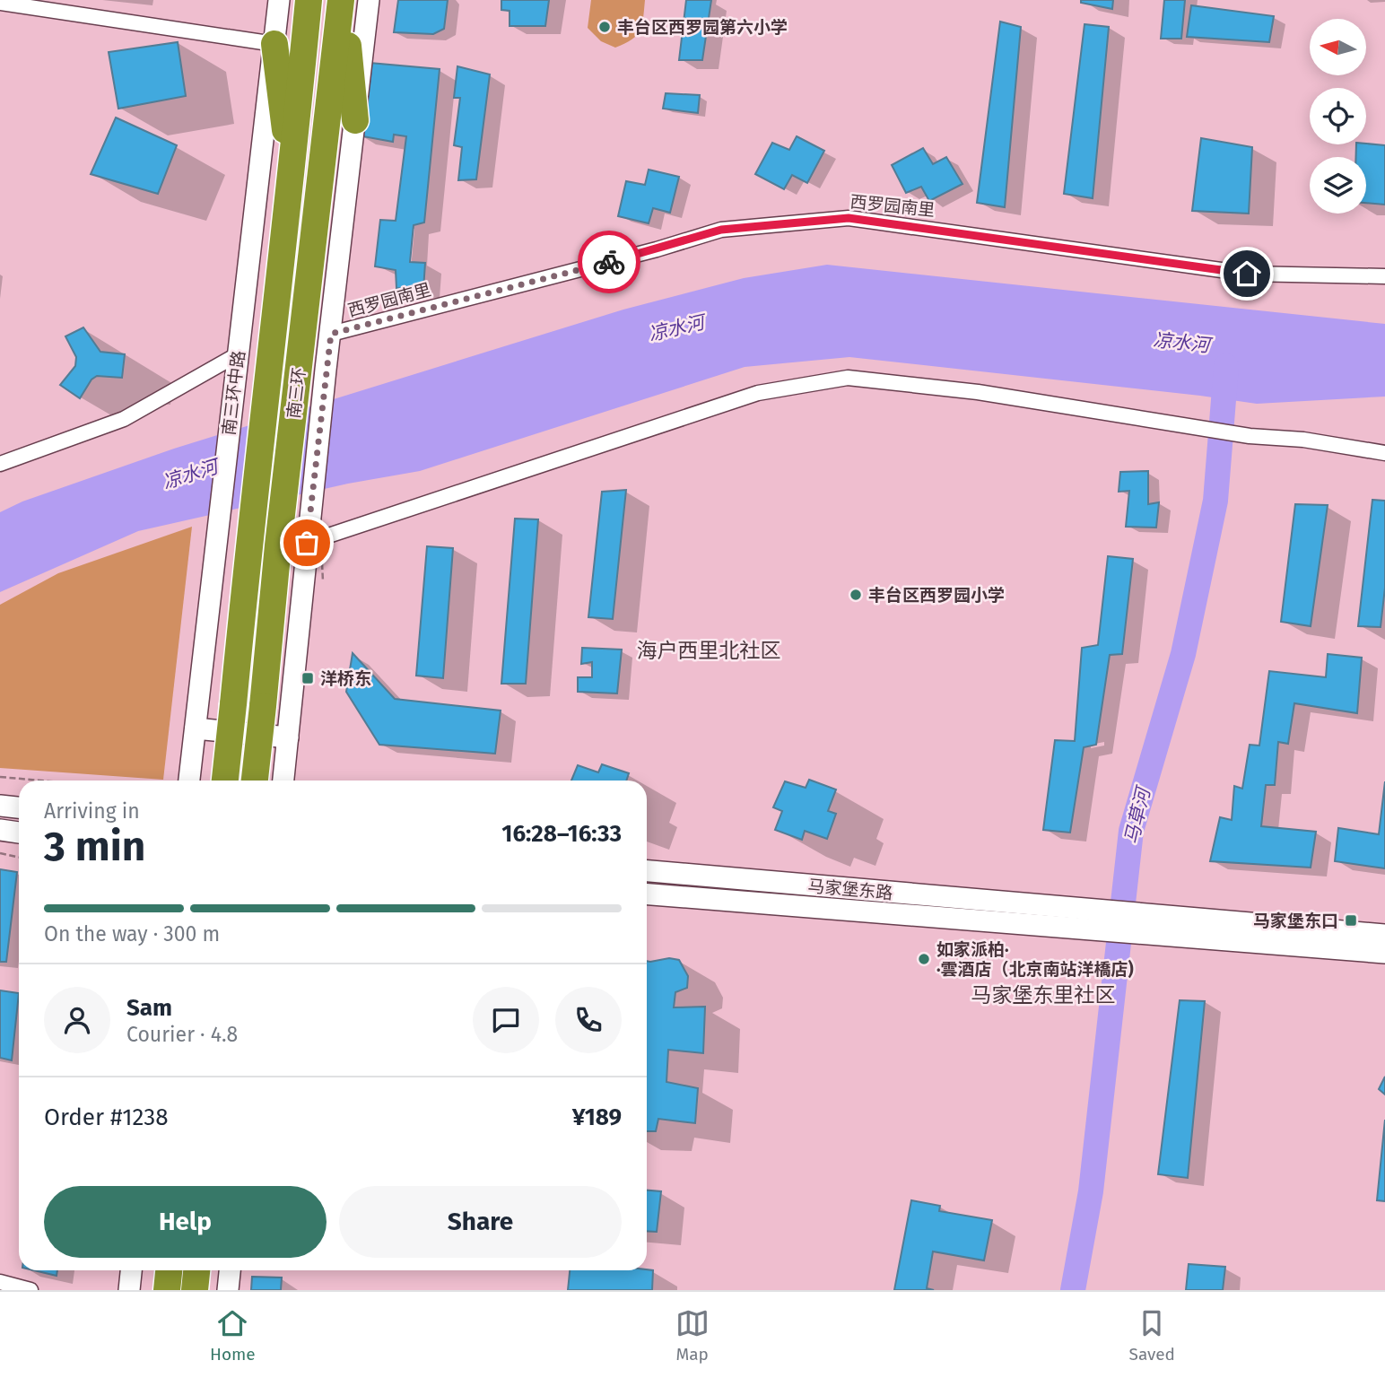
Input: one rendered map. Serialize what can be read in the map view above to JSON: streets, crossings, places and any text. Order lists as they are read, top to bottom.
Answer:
{
  "streets": {
    "highway": ["南三环"],
    "street": ["西罗园南里", "南三环中路", "马家堡东路"]
  },
  "districts": ["海户西里北社区", "马家堡东里社区"],
  "water": ["凉水河", "马草河"],
  "places": {
    "other": ["丰台区西罗园第六小学", "丰台区西罗园小学", "如家派柏· ·雲酒店（北京南站洋橋店)"],
    "transit": ["洋桥东", "马家堡东口"]
  },
  "north": "left",
  "page": {
    "heading": ["3 min", "Arriving in", "16:28–16:33"],
    "panel": [
      "Sam",
      "Courier · 4.8",
      "Order #1238",
      "¥189"
    ],
    "bar": "On the way · 300 m",
    "buttons": ["Help", "Share"],
    "tabs": ["Home", "Map", "Saved"]
  }
}
